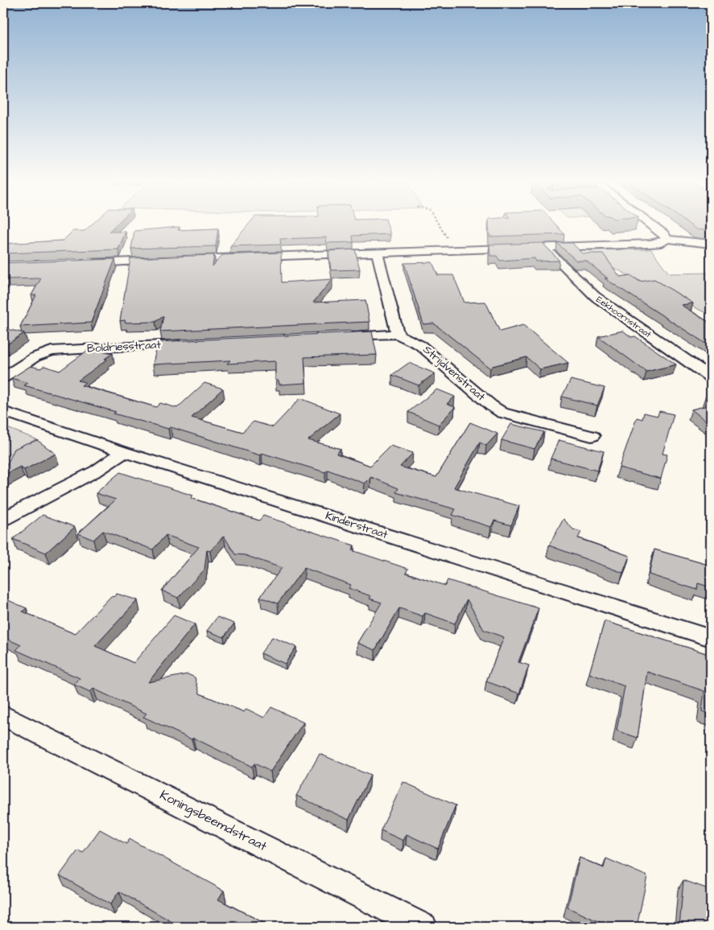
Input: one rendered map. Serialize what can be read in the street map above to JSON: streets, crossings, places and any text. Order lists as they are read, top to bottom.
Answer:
{
  "streets": {
    "street": [
      "Eekhoornstraat",
      "Boldriesstraat",
      "Strijdvenstraat",
      "Kinderstraat",
      "Koningsbeemdstraat"
    ]
  }
}
